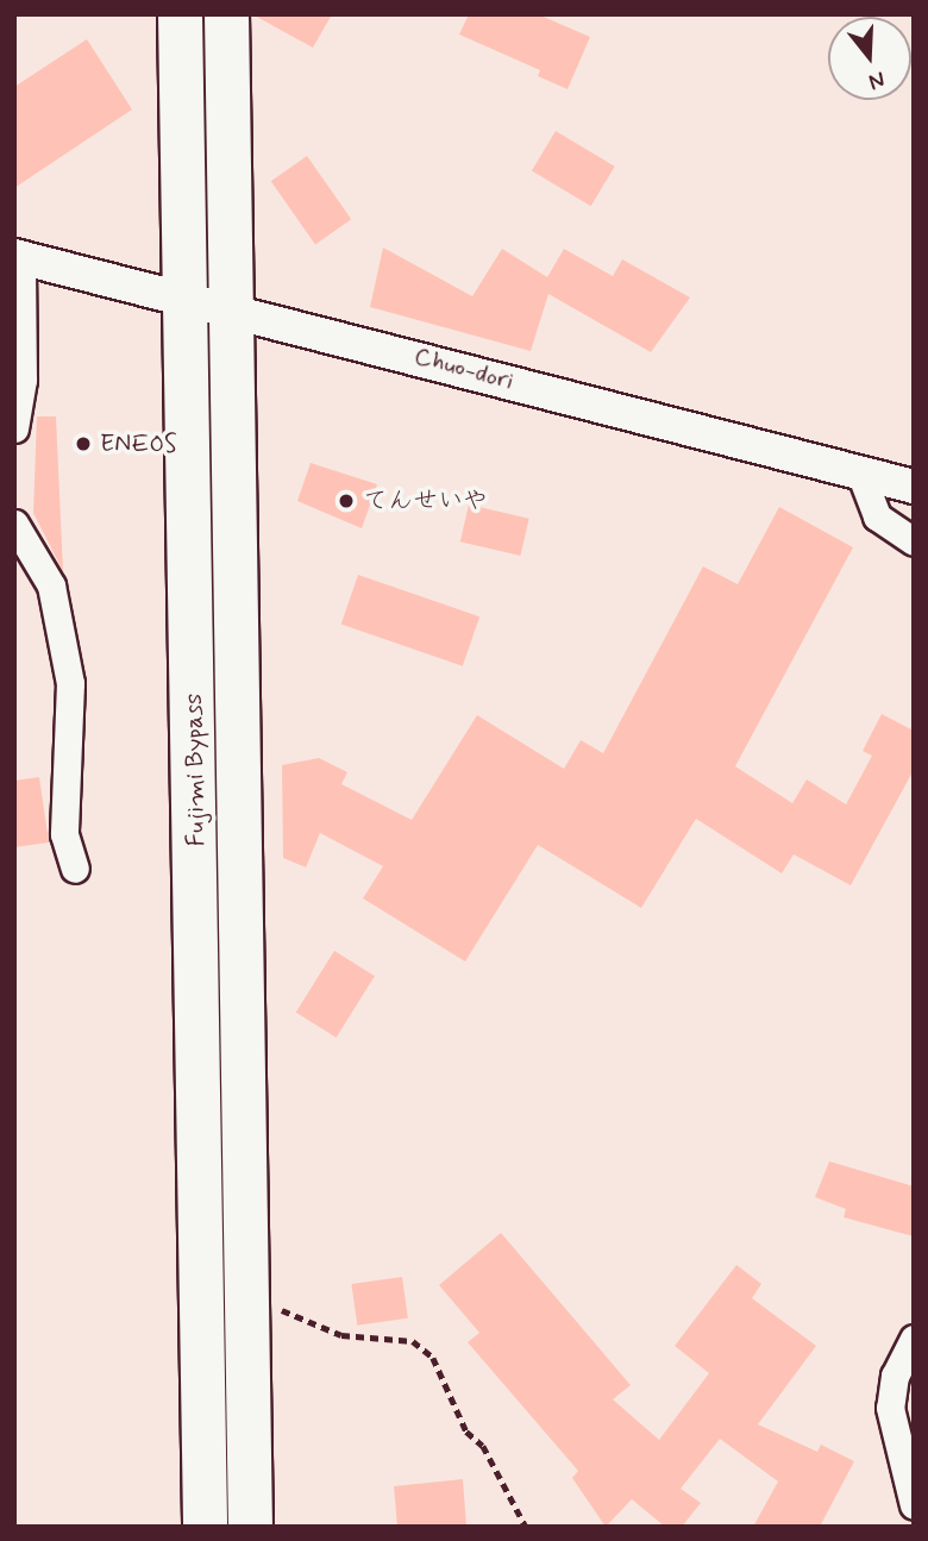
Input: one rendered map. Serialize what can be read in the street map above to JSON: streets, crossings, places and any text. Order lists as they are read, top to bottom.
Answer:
{
  "streets": {
    "highway": ["Fujimi Bypass"],
    "street": ["Chuo-dori"]
  },
  "crossings": [
    ["Chuo-dori", "Fujimi Bypass"]
  ],
  "places": ["ENEOS", "てんせいや"],
  "north": "bottom"
}
